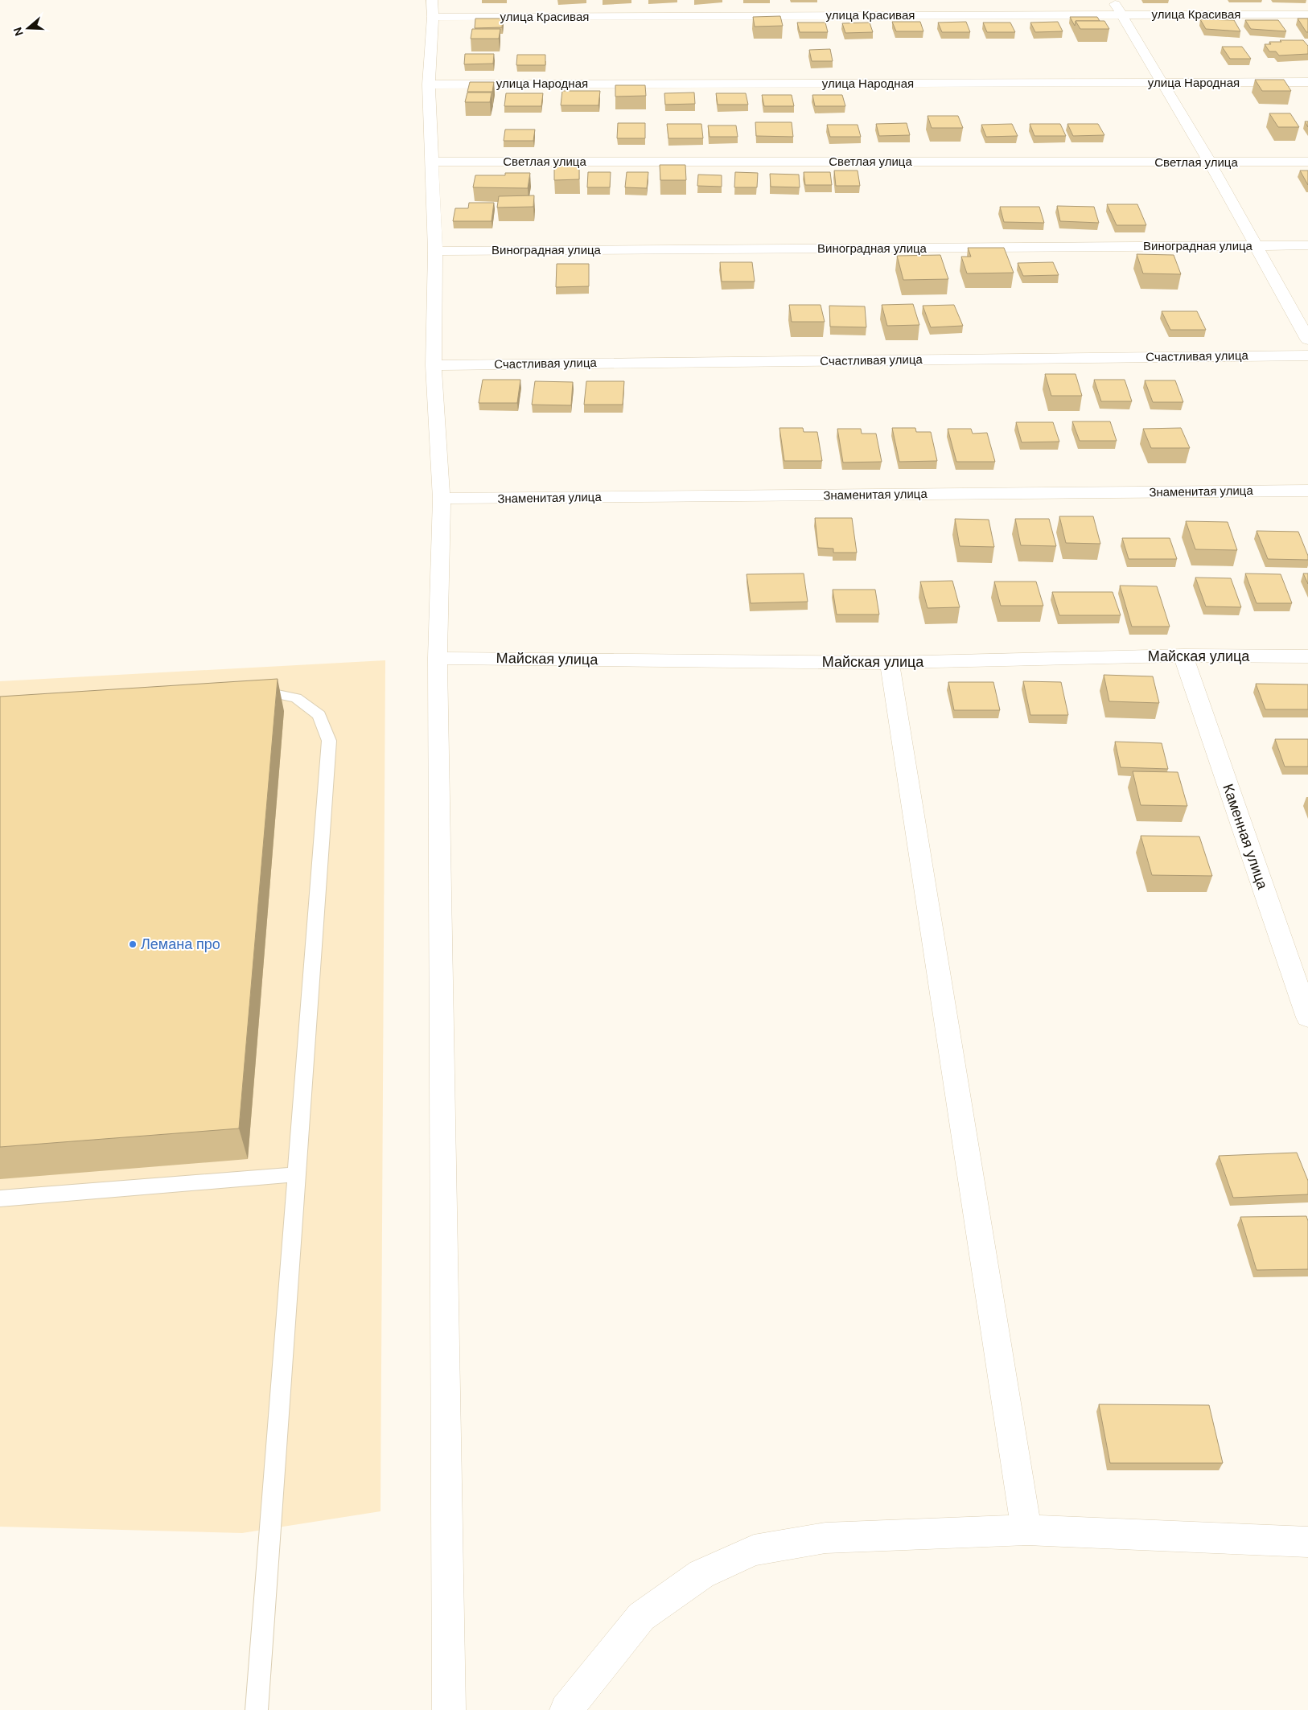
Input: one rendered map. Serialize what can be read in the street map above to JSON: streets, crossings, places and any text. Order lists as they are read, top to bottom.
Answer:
{
  "streets": {
    "street": [
      "улица Красивая",
      "улица Народная",
      "Светлая улица",
      "Виноградная улица",
      "Счастливая улица",
      "Знаменитая улица",
      "Майская улица",
      "Каменная улица"
    ]
  },
  "crossings": [
    ["Майская улица", "Каменная улица"]
  ],
  "places": ["Лемана про"],
  "north": "left"
}
